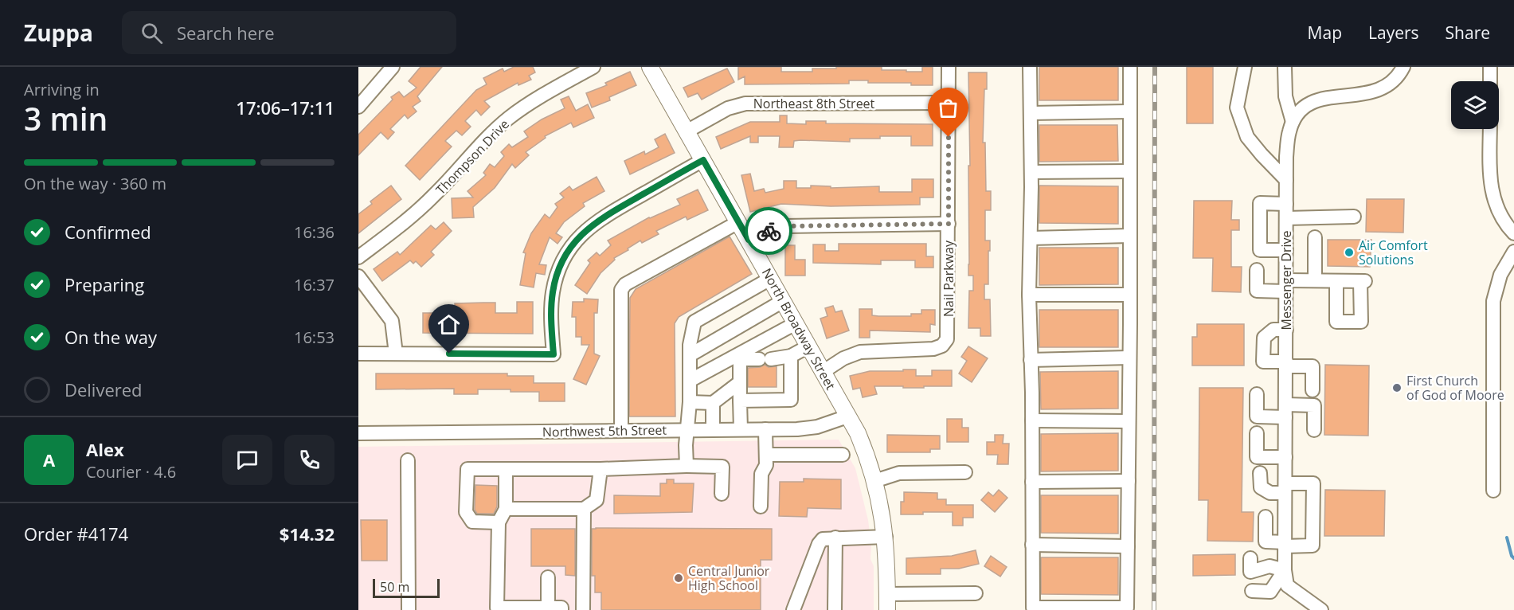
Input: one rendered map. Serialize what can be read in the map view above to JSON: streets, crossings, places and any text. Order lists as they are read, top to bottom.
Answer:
{
  "streets": {
    "main road": ["North Broadway Street"],
    "street": [
      "Northeast 8th Street",
      "Thompson Drive",
      "Nail Parkway",
      "Messenger Drive",
      "Northwest 5th Street"
    ]
  },
  "crossings": [
    ["Northeast 8th Street", "Nail Parkway"],
    ["Northeast 8th Street", "North Broadway Street"],
    ["Nail Parkway", "North Broadway Street"],
    ["North Broadway Street", "Northwest 5th Street"]
  ],
  "places": ["Air Comfort Solutions", "First Church of God of Moore", "Central Junior High School"],
  "scale_bar": "50 m",
  "page": {
    "header": "Zuppa",
    "search": "Search here",
    "nav": ["Map", "Layers", "Share"],
    "heading": ["3 min", "Arriving in", "17:06–17:11"],
    "panel": [
      "Alex",
      "Courier · 4.6",
      "Order #4174",
      "$14.32"
    ],
    "bar": "On the way · 360 m",
    "list": [
      ["Confirmed", "16:36"],
      ["Preparing", "16:37"],
      ["On the way", "16:53"],
      "Delivered"
    ],
    "round": "A",
    "scale": "50 m"
  }
}
